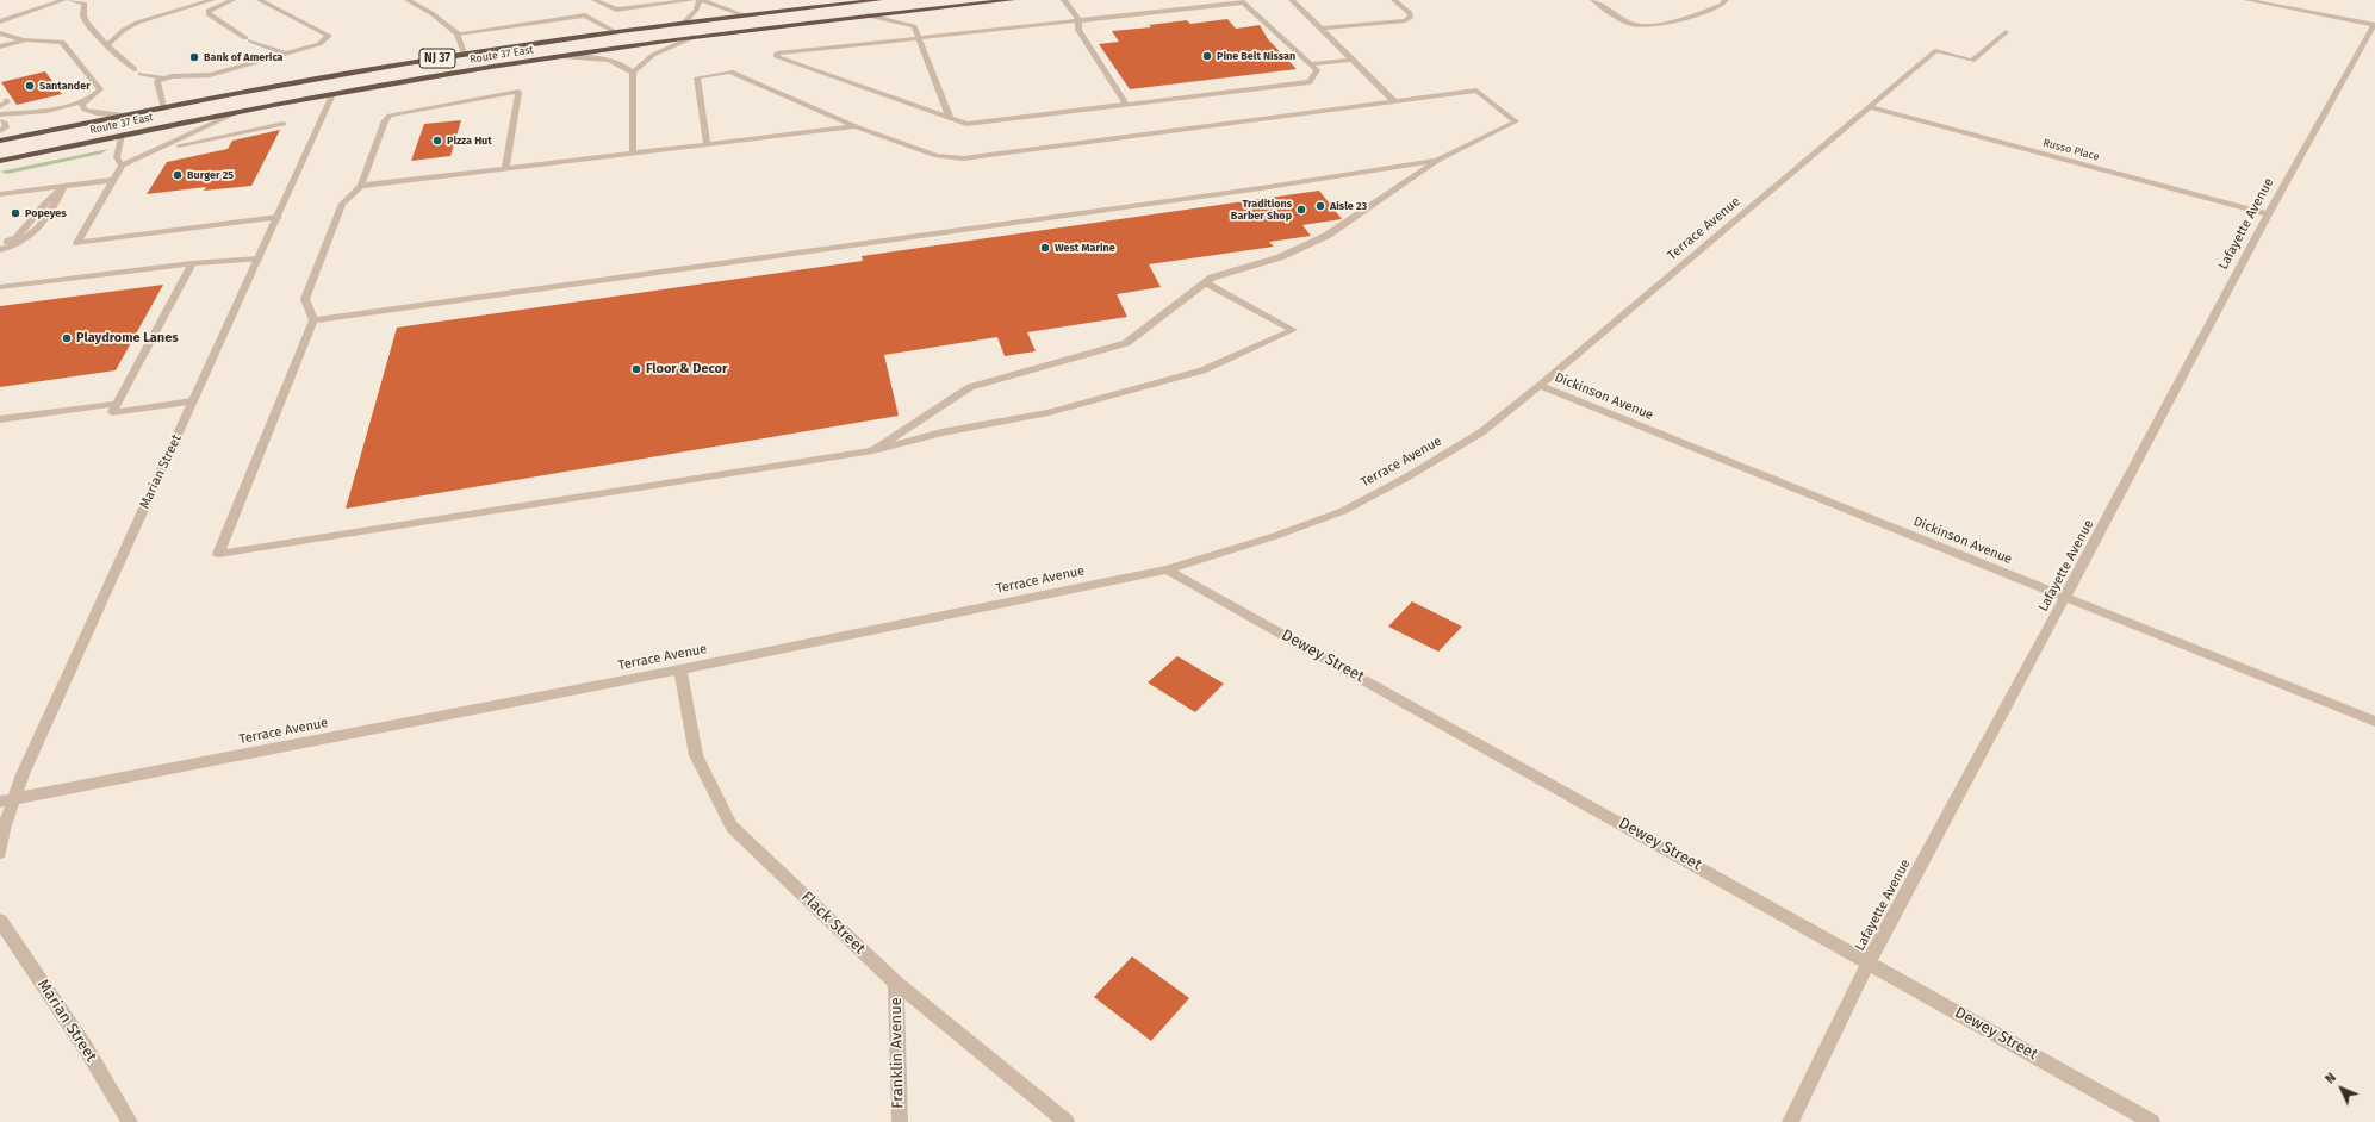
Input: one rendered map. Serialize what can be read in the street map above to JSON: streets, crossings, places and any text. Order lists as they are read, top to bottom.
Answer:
{
  "streets": {
    "highway": ["Route 37 East", "NJ 37"],
    "street": [
      "Russo Place",
      "Lafayette Avenue",
      "Terrace Avenue",
      "Dickinson Avenue",
      "Marian Street",
      "Dewey Street",
      "Flack Street",
      "Franklin Avenue"
    ]
  },
  "crossings": [
    ["Route 37 East", "Marian Street"],
    ["Russo Place", "Lafayette Avenue"],
    ["Russo Place", "Terrace Avenue"],
    ["Lafayette Avenue", "Dickinson Avenue"],
    ["Lafayette Avenue", "Dewey Street"],
    ["Terrace Avenue", "Dickinson Avenue"],
    ["Terrace Avenue", "Marian Street"],
    ["Terrace Avenue", "Dewey Street"],
    ["Terrace Avenue", "Flack Street"],
    ["Flack Street", "Franklin Avenue"]
  ],
  "places": [
    "Pine Belt Nissan",
    "Bank of America",
    "Santander",
    "Pizza Hut",
    "Burger 25",
    "Aisle 23",
    "Traditions Barber Shop",
    "Popeyes",
    "West Marine",
    "Playdrome Lanes",
    "Floor & Decor"
  ],
  "north": "top left"
}
